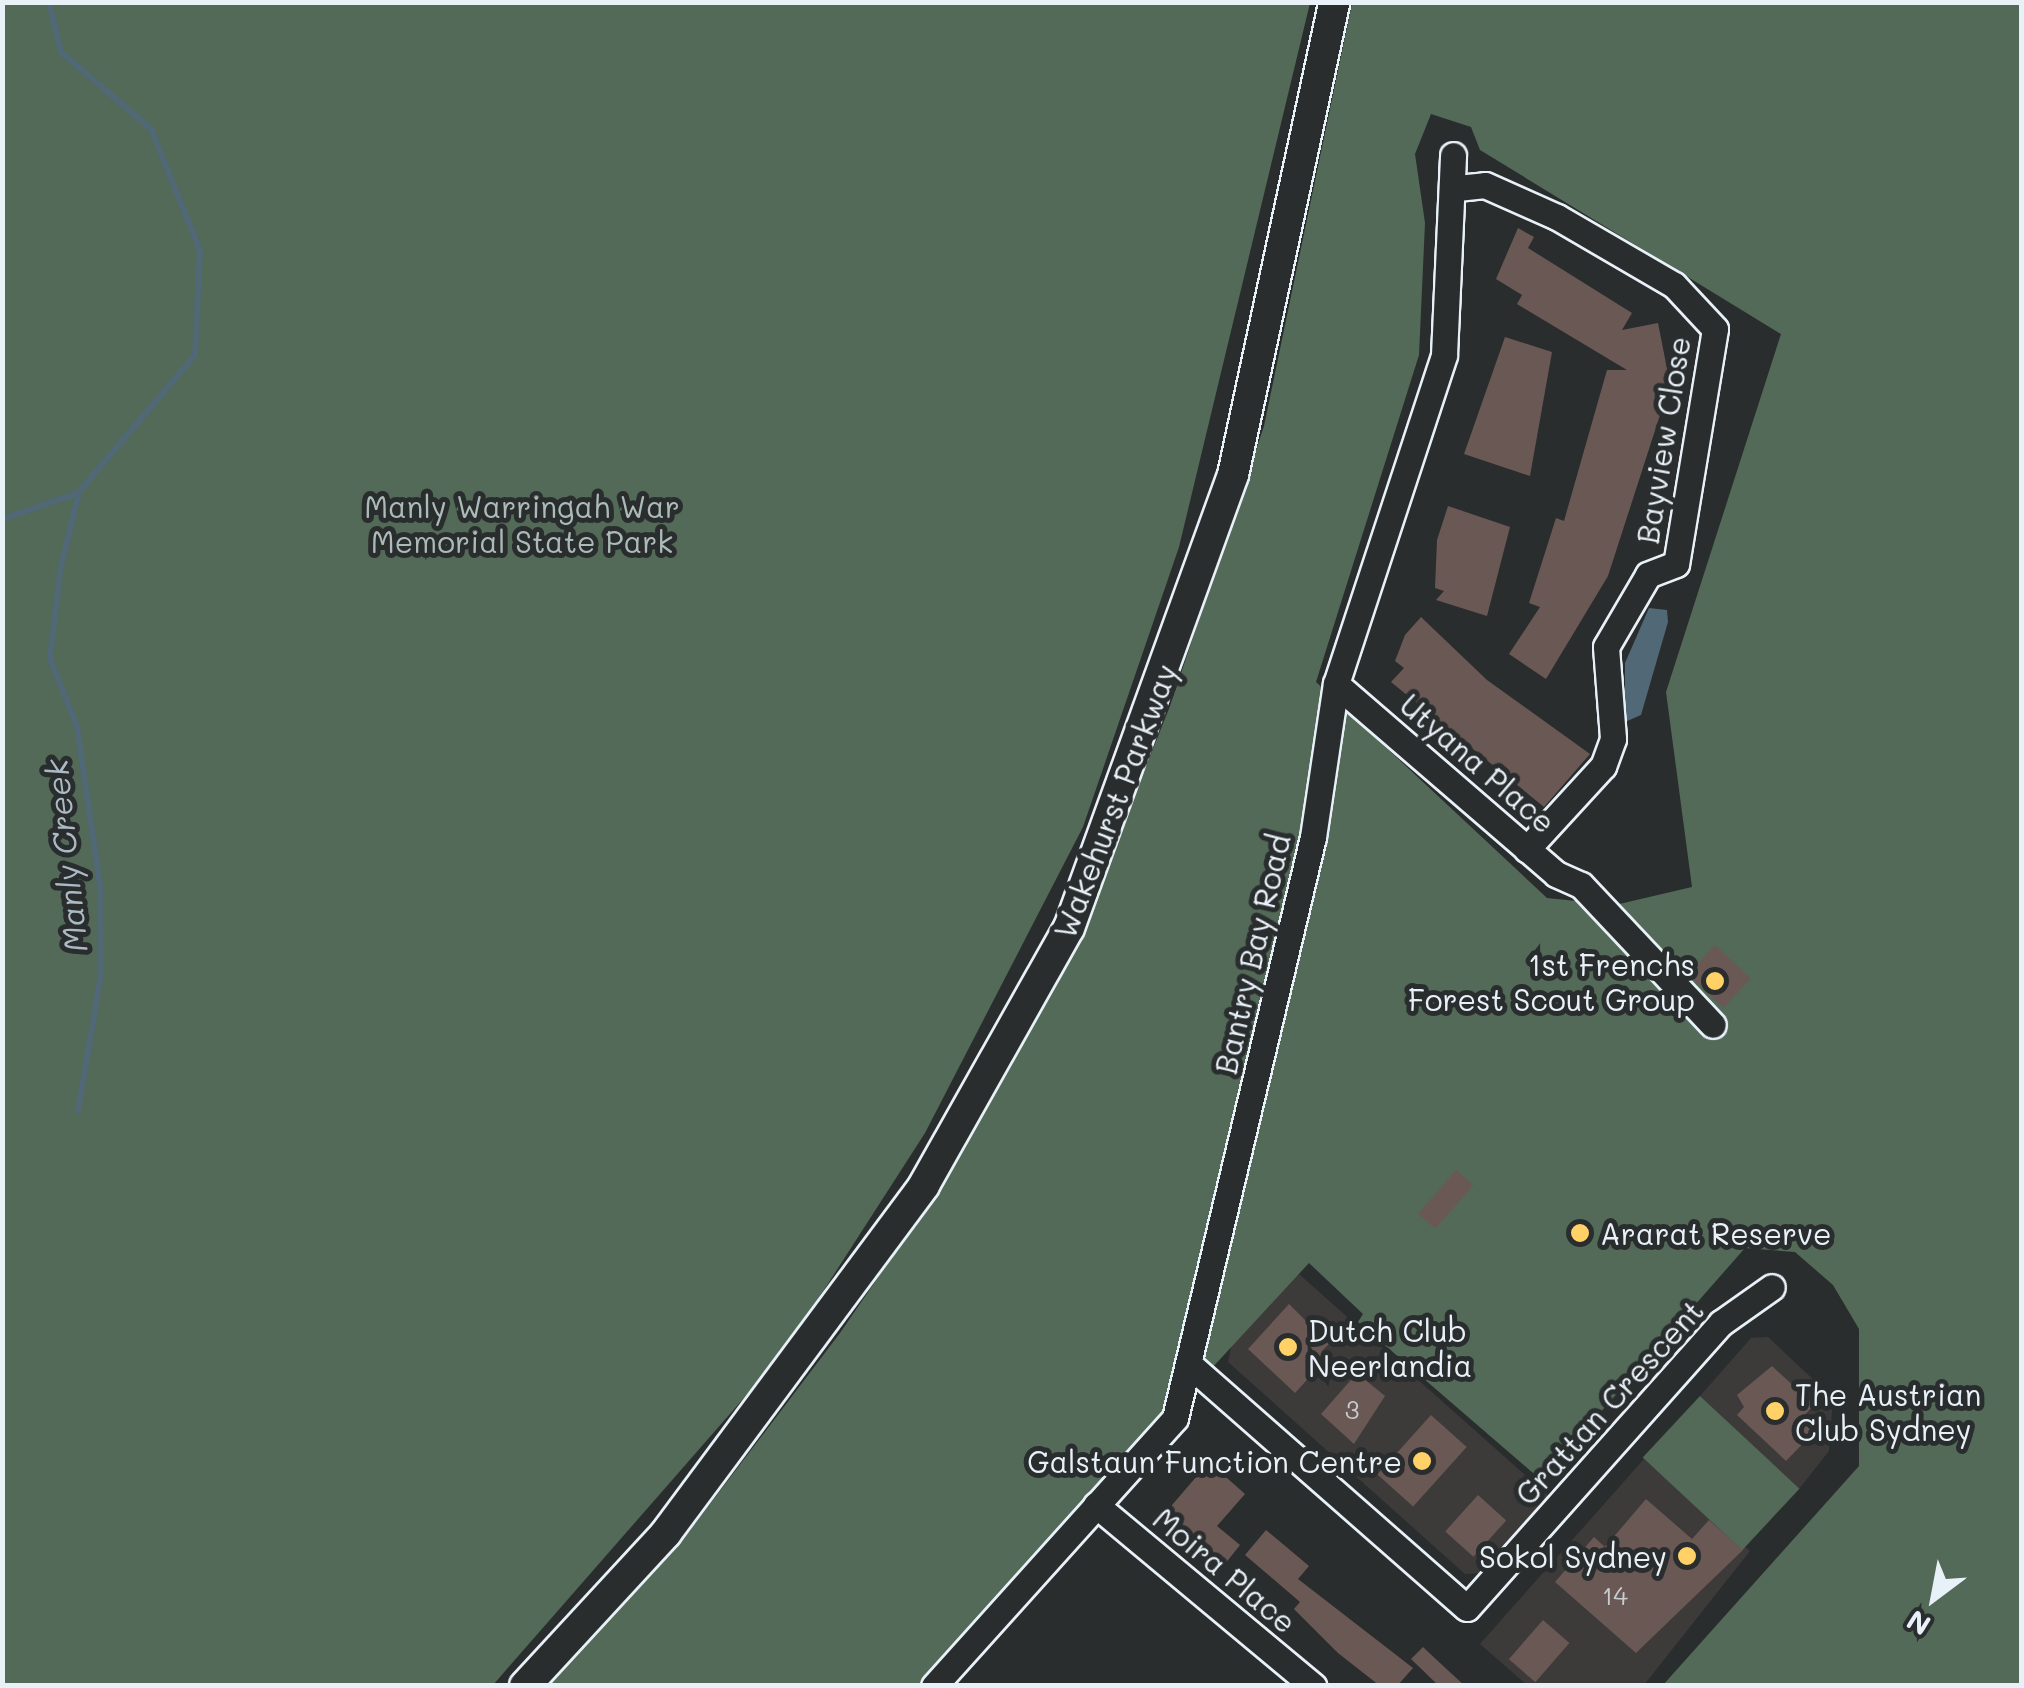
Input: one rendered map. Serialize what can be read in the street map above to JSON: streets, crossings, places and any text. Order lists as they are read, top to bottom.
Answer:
{
  "streets": {
    "main road": ["Wakehurst Parkway"],
    "street": [
      "Bayview Close",
      "Utyana Place",
      "Bantry Bay Road",
      "Grattan Crescent",
      "Moira Place"
    ]
  },
  "crossings": [
    ["Bayview Close", "Utyana Place"],
    ["Bayview Close", "Bantry Bay Road"],
    ["Utyana Place", "Bantry Bay Road"],
    ["Bantry Bay Road", "Grattan Crescent"],
    ["Bantry Bay Road", "Moira Place"]
  ],
  "water": ["Manly Creek"],
  "parks": ["Manly Warringah War Memorial State Park"],
  "places": [
    "1st Frenchs Forest Scout Group",
    "Ararat Reserve",
    "Dutch Club Neerlandia",
    "The Austrian Club Sydney",
    "Galstaun Function Centre",
    "Sokol Sydney"
  ],
  "house_numbers": ["3", "14"],
  "north": "bottom left"
}
